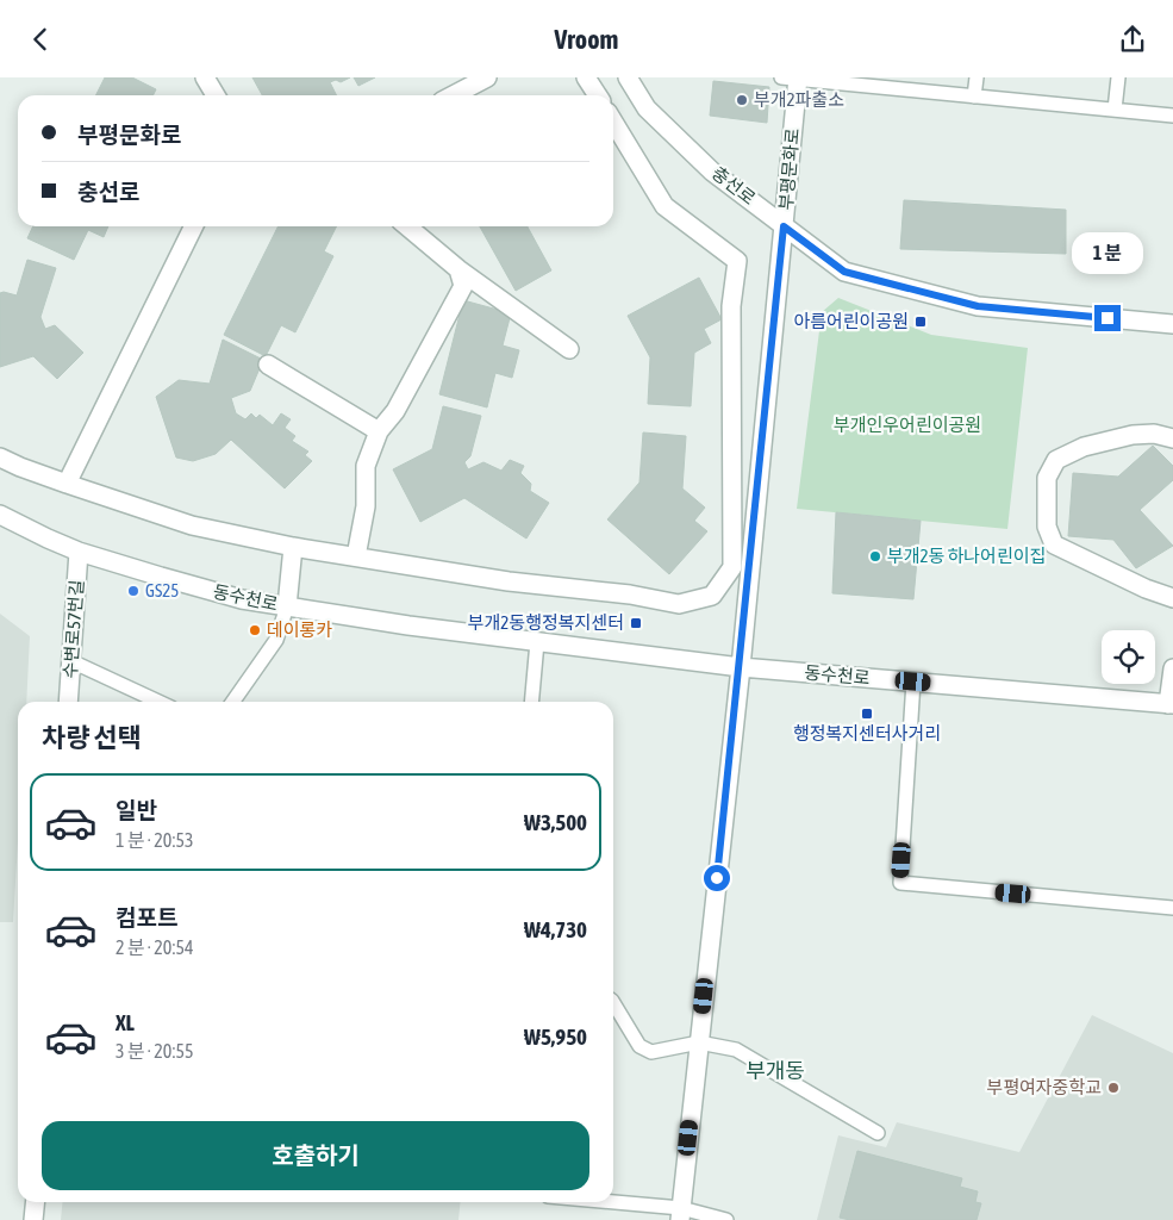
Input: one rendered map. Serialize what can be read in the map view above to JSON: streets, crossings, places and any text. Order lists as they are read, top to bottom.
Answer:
{
  "streets": {
    "street": [
      "부평문화로",
      "충선로",
      "동수천로",
      "수변로57번길"
    ]
  },
  "crossings": [
    ["부평문화로", "충선로"],
    ["부평문화로", "동수천로"],
    ["동수천로", "수변로57번길"]
  ],
  "districts": ["부개동"],
  "parks": ["부개인우어린이공원"],
  "places": {
    "other": [
      "부개2파출소",
      "부개2동 하나어린이집",
      "GS25",
      "데이롱카",
      "부평여자중학교"
    ],
    "transit": ["아름어린이공원", "부개2동행정복지센터", "행정복지센터사거리"]
  },
  "page": {
    "header": "Vroom",
    "banner": ["부평문화로", "충선로"],
    "bubble": "1 분",
    "heading": "차량 선택",
    "list": [
      {
        "name": "일반",
        "note": "1 분 · 20:53",
        "value": "₩3,500"
      },
      {
        "name": "컴포트",
        "note": "2 분 · 20:54",
        "value": "₩4,730"
      },
      {
        "name": "XL",
        "note": "3 분 · 20:55",
        "value": "₩5,950"
      }
    ],
    "buttons": "호출하기"
  }
}
